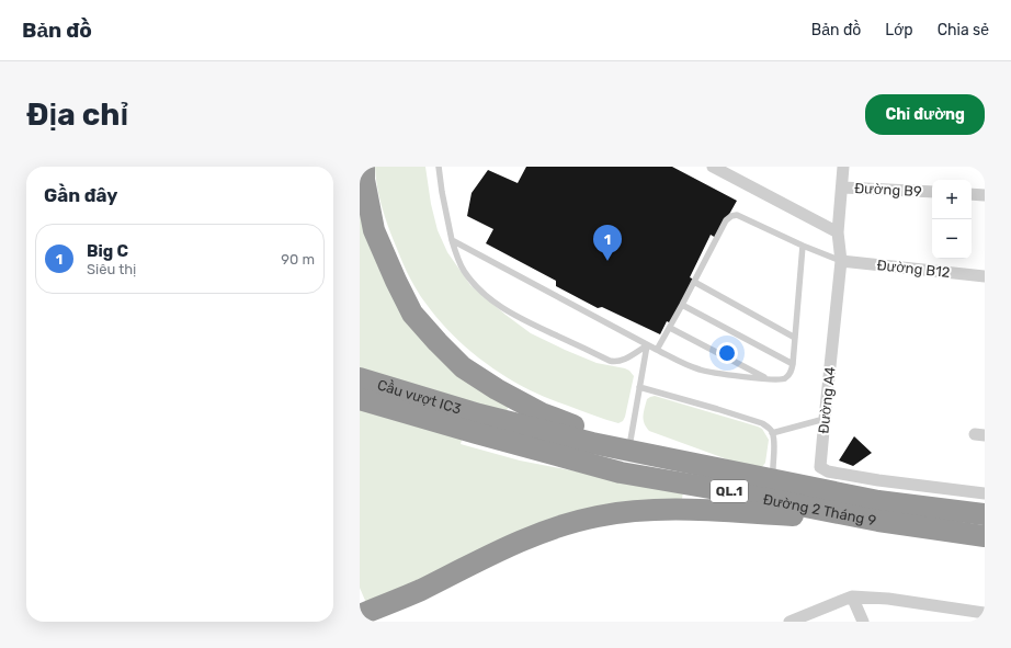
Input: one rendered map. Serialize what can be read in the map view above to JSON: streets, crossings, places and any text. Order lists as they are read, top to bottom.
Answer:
{
  "streets": {
    "highway": ["Cầu vượt IC3", "QL.1", "Đường 2 Tháng 9"],
    "street": ["Đường B9", "Đường B12", "Đường A4"]
  },
  "crossings": [
    ["Đường B9", "Đường A4"],
    ["Đường B12", "Đường A4"],
    ["Cầu vượt IC3", "Đường 2 Tháng 9"]
  ],
  "page": {
    "header": "Bản đồ",
    "nav": ["Bản đồ", "Lớp", "Chia sẻ"],
    "buttons": "Chỉ đường",
    "title": "Địa chỉ",
    "heading": "Gần đây",
    "map_buttons": ["+", "−"],
    "list": [
      {
        "mark": "1",
        "name": "Big C",
        "note": "Siêu thị",
        "value": "90 m"
      }
    ],
    "pins": "1"
  }
}
